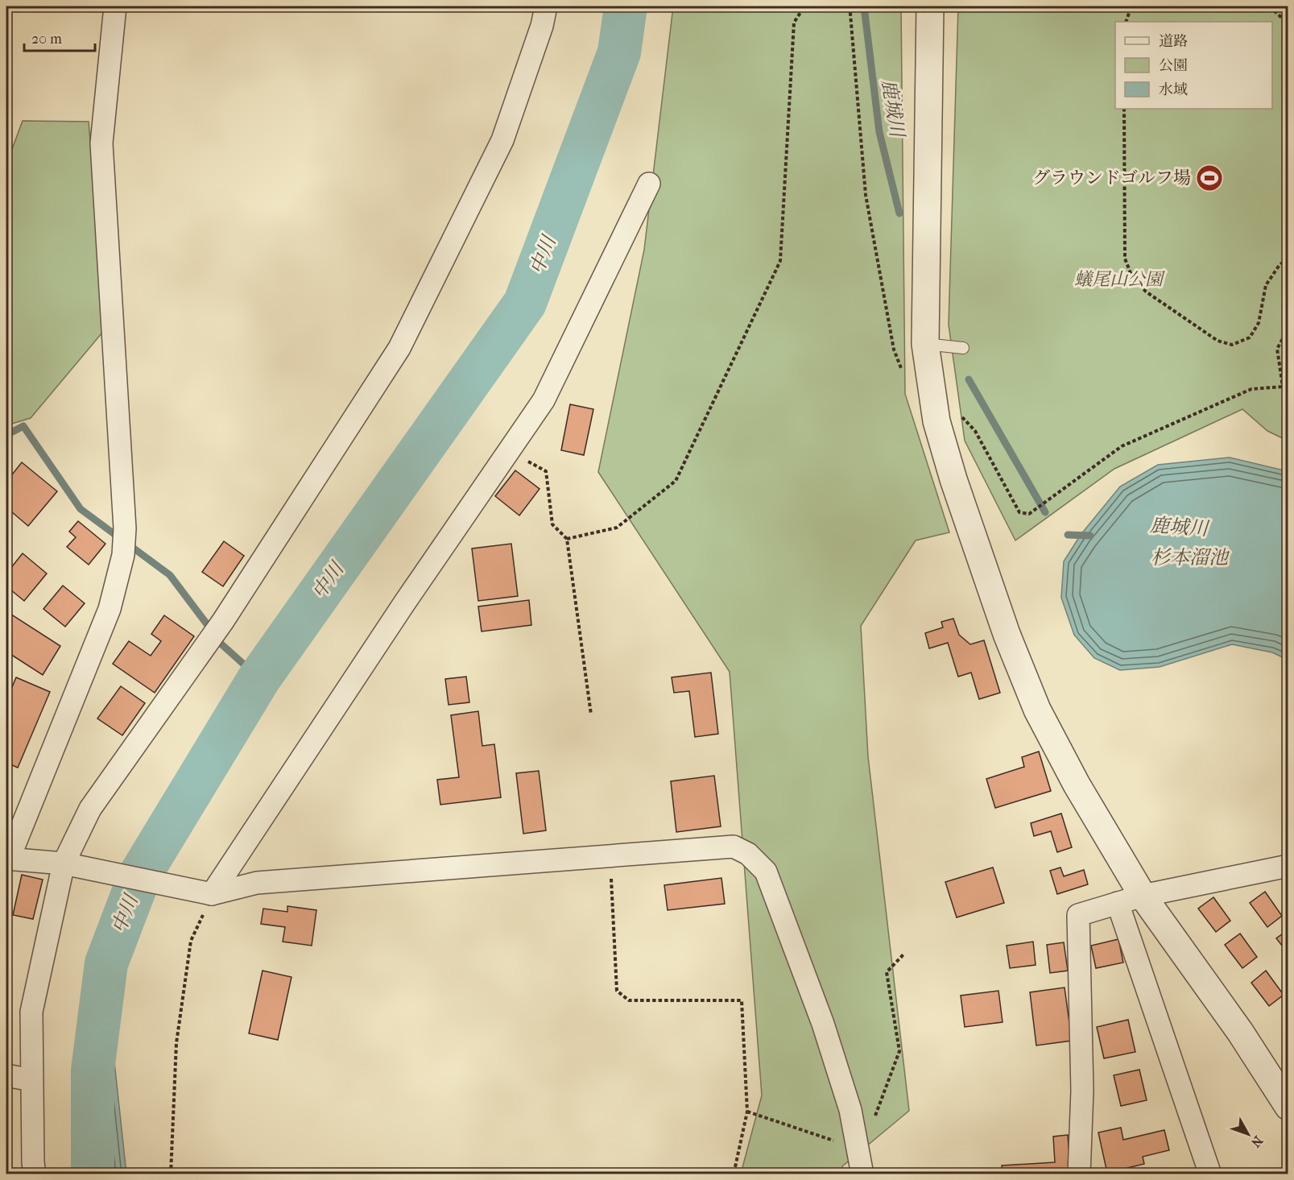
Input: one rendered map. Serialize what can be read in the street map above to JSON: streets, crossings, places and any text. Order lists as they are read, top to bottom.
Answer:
{
  "water": ["鹿城川", "中川", "杉本溜池"],
  "parks": ["蟻尾山公園"],
  "places": {
    "sports": ["グラウンドゴルフ場"]
  },
  "legend": ["道路", "公園", "水域"],
  "scale_bar": "20 m",
  "north": "bottom right"
}
